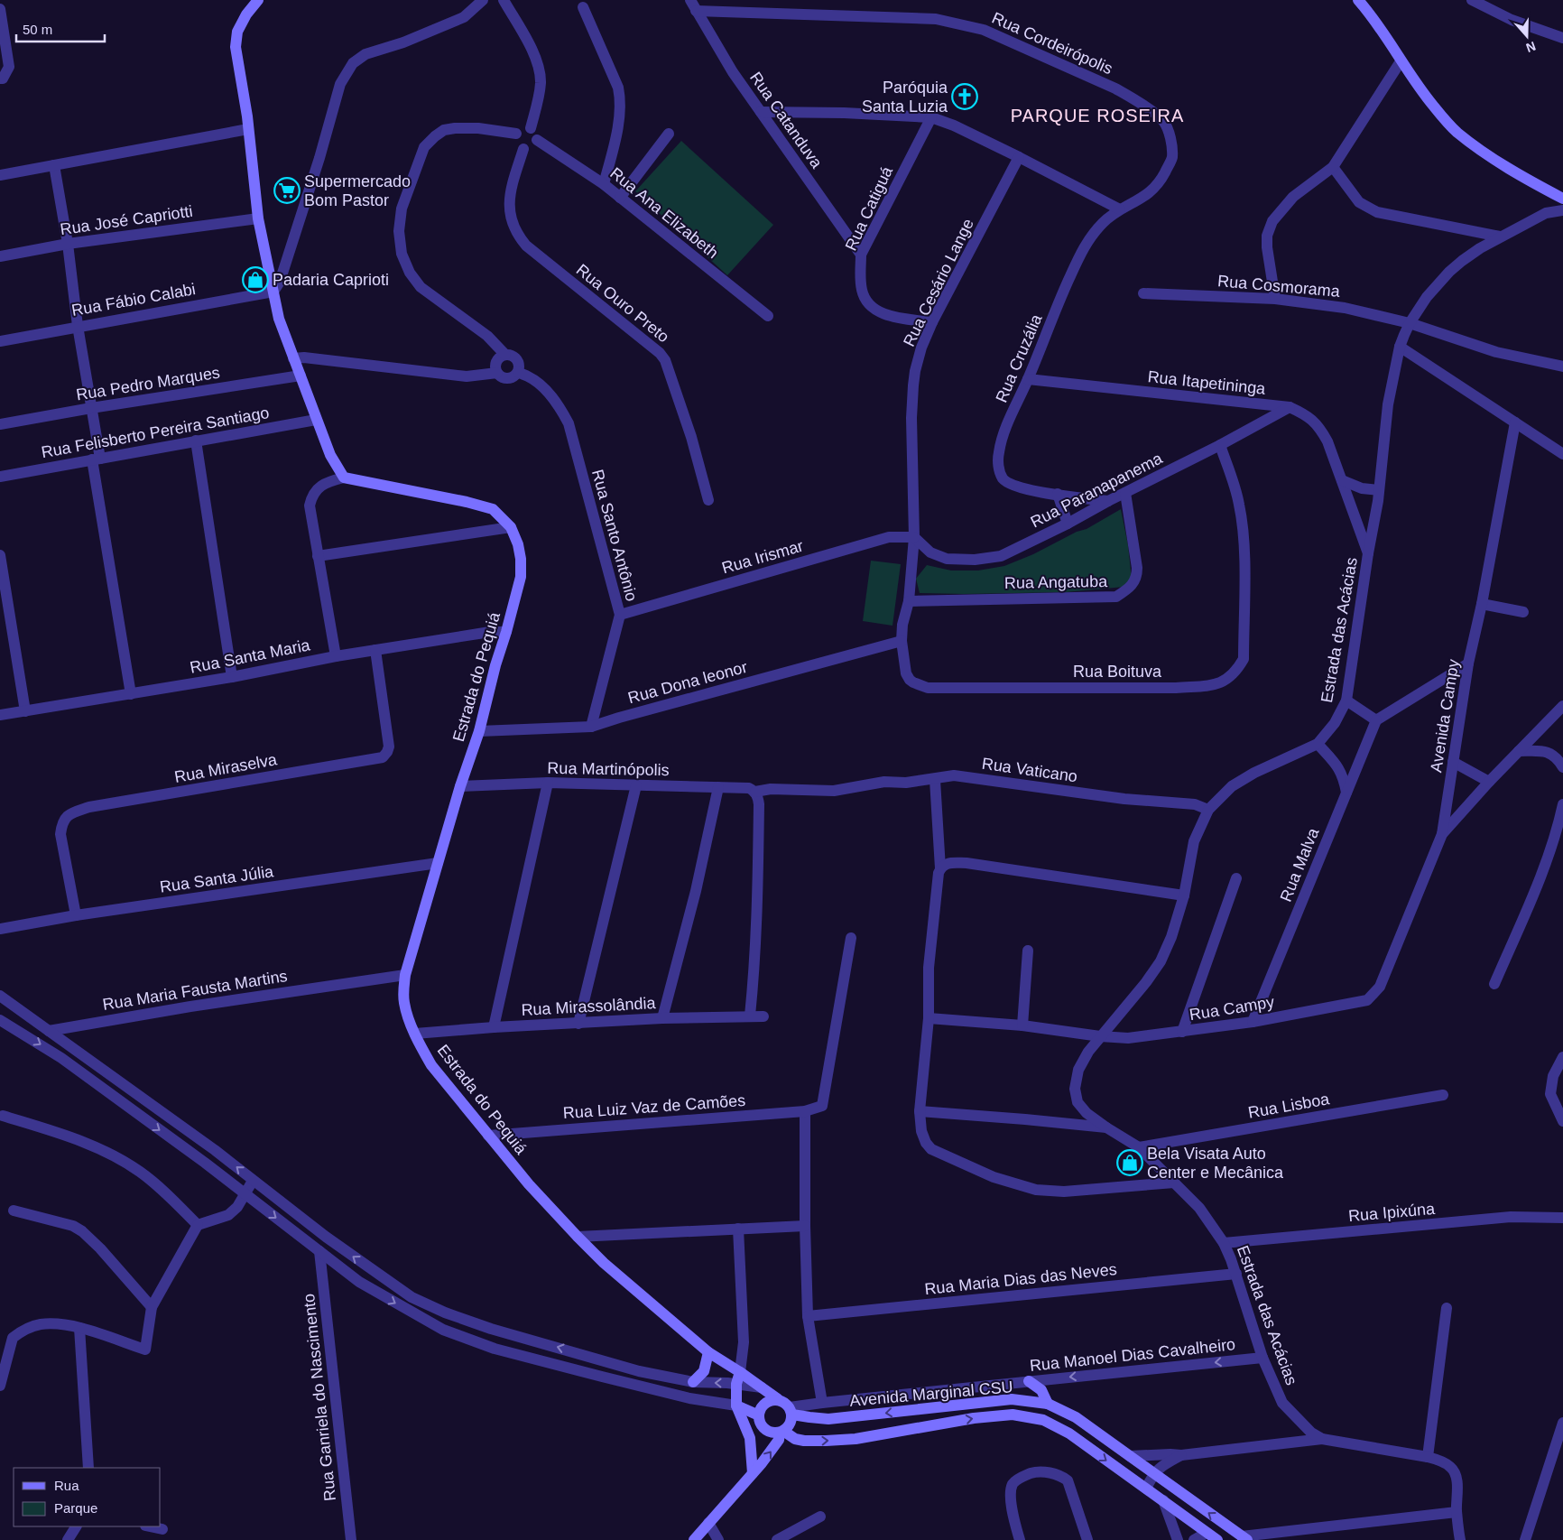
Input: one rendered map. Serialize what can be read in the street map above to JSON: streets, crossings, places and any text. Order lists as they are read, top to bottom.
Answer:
{
  "streets": {
    "main road": ["Estrada do Pequiá", "Avenida Marginal CSU"],
    "street": [
      "Rua Cordeirópolis",
      "Rua Catanduva",
      "Rua Catiguá",
      "Rua Ana Elizabeth",
      "Rua José Capriotti",
      "Rua Cesário Lange",
      "Rua Cosmorama",
      "Rua Fábio Calabi",
      "Rua Ouro Preto",
      "Rua Cruzália",
      "Rua Itapetininga",
      "Rua Pedro Marques",
      "Rua Felisberto Pereira Santiago",
      "Rua Paranapanema",
      "Rua Santo Antônio",
      "Rua Irismar",
      "Rua Angatuba",
      "Estrada das Acácias",
      "Rua Santa Maria",
      "Rua Boituva",
      "Rua Dona leonor",
      "Avenida Campy",
      "Rua Miraselva",
      "Rua Martinópolis",
      "Rua Vaticano",
      "Rua Malva",
      "Rua Santa Júlia",
      "Rua Maria Fausta Martins",
      "Rua Mirassolândia",
      "Rua Campy",
      "Rua Lisboa",
      "Rua Luiz Vaz de Camões",
      "Rua Ipixúna",
      "Rua Maria Dias das Neves",
      "Rua Manoel Dias Cavalheiro",
      "Rua Ganriela do Nascimento"
    ]
  },
  "crossings": [
    ["Rua Cordeirópolis", "Rua Catanduva"],
    ["Rua Cordeirópolis", "Rua Cruzália"],
    ["Rua Catanduva", "Rua Catiguá"],
    ["Rua Catiguá", "Rua Cesário Lange"],
    ["Rua Ana Elizabeth", "Rua Ouro Preto"],
    ["Rua Cesário Lange", "Rua Paranapanema"],
    ["Rua Cesário Lange", "Rua Irismar"],
    ["Rua Cesário Lange", "Rua Boituva"],
    ["Rua Cosmorama", "Estrada das Acácias"],
    ["Rua Cruzália", "Rua Itapetininga"],
    ["Rua Cruzália", "Rua Paranapanema"],
    ["Rua Itapetininga", "Rua Paranapanema"],
    ["Rua Itapetininga", "Estrada das Acácias"],
    ["Rua Paranapanema", "Rua Irismar"],
    ["Rua Paranapanema", "Rua Angatuba"],
    ["Rua Paranapanema", "Rua Boituva"],
    ["Rua Santo Antônio", "Rua Irismar"],
    ["Rua Santo Antônio", "Rua Dona leonor"],
    ["Rua Irismar", "Rua Boituva"],
    ["Rua Angatuba", "Rua Boituva"],
    ["Estrada das Acácias", "Rua Vaticano"],
    ["Estrada das Acácias", "Rua Campy"],
    ["Estrada das Acácias", "Rua Lisboa"],
    ["Estrada das Acácias", "Rua Ipixúna"],
    ["Estrada das Acácias", "Rua Maria Dias das Neves"],
    ["Estrada das Acácias", "Rua Manoel Dias Cavalheiro"],
    ["Rua Santa Maria", "Estrada do Pequiá"],
    ["Rua Santa Maria", "Rua Miraselva"],
    ["Rua Boituva", "Rua Dona leonor"],
    ["Estrada do Pequiá", "Rua Dona leonor"],
    ["Estrada do Pequiá", "Rua Martinópolis"],
    ["Estrada do Pequiá", "Rua Santa Júlia"],
    ["Estrada do Pequiá", "Rua Maria Fausta Martins"],
    ["Estrada do Pequiá", "Rua Mirassolândia"],
    ["Estrada do Pequiá", "Rua Luiz Vaz de Camões"],
    ["Estrada do Pequiá", "Rua Manoel Dias Cavalheiro"],
    ["Estrada do Pequiá", "Avenida Marginal CSU"],
    ["Avenida Campy", "Rua Campy"],
    ["Rua Miraselva", "Rua Santa Júlia"],
    ["Rua Martinópolis", "Rua Vaticano"],
    ["Rua Malva", "Rua Campy"],
    ["Rua Manoel Dias Cavalheiro", "Avenida Marginal CSU"]
  ],
  "districts": ["PARQUE ROSEIRA"],
  "places": {
    "church": ["Paróquia Santa Luzia"],
    "supermarket": ["Supermercado Bom Pastor"],
    "shop": ["Padaria Caprioti", "Bela Visata Auto Center e Mecânica"]
  },
  "legend": ["Rua", "Parque"],
  "scale_bar": "50 m",
  "north": "bottom"
}
